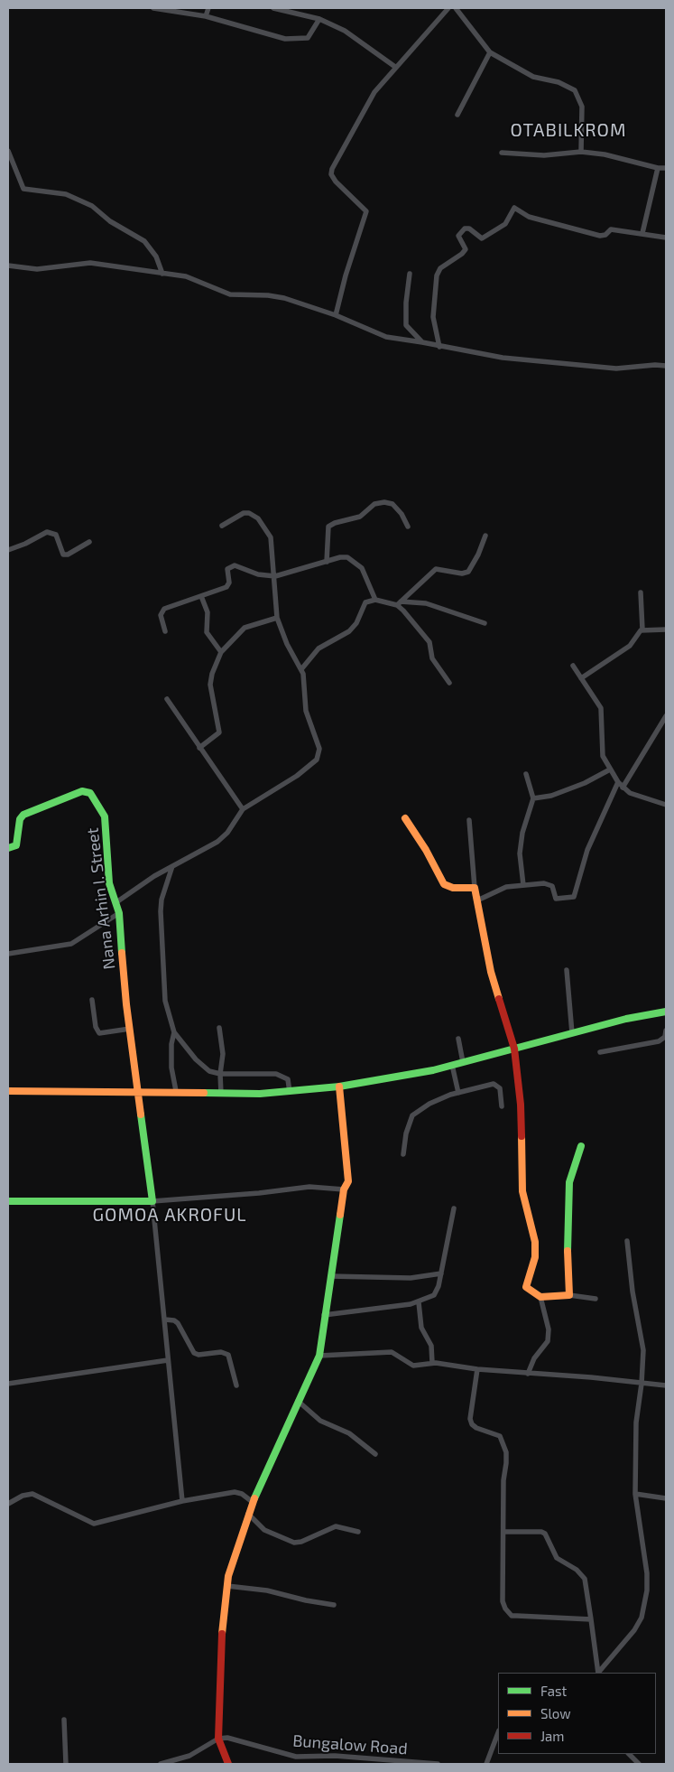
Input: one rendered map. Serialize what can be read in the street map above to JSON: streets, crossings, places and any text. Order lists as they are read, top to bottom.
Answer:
{
  "streets": {
    "street": ["Nana Arhin I. Street", "Bungalow Road"]
  },
  "districts": ["OTABILKROM", "GOMOA AKROFUL"],
  "legend": ["Fast", "Slow", "Jam"]
}
